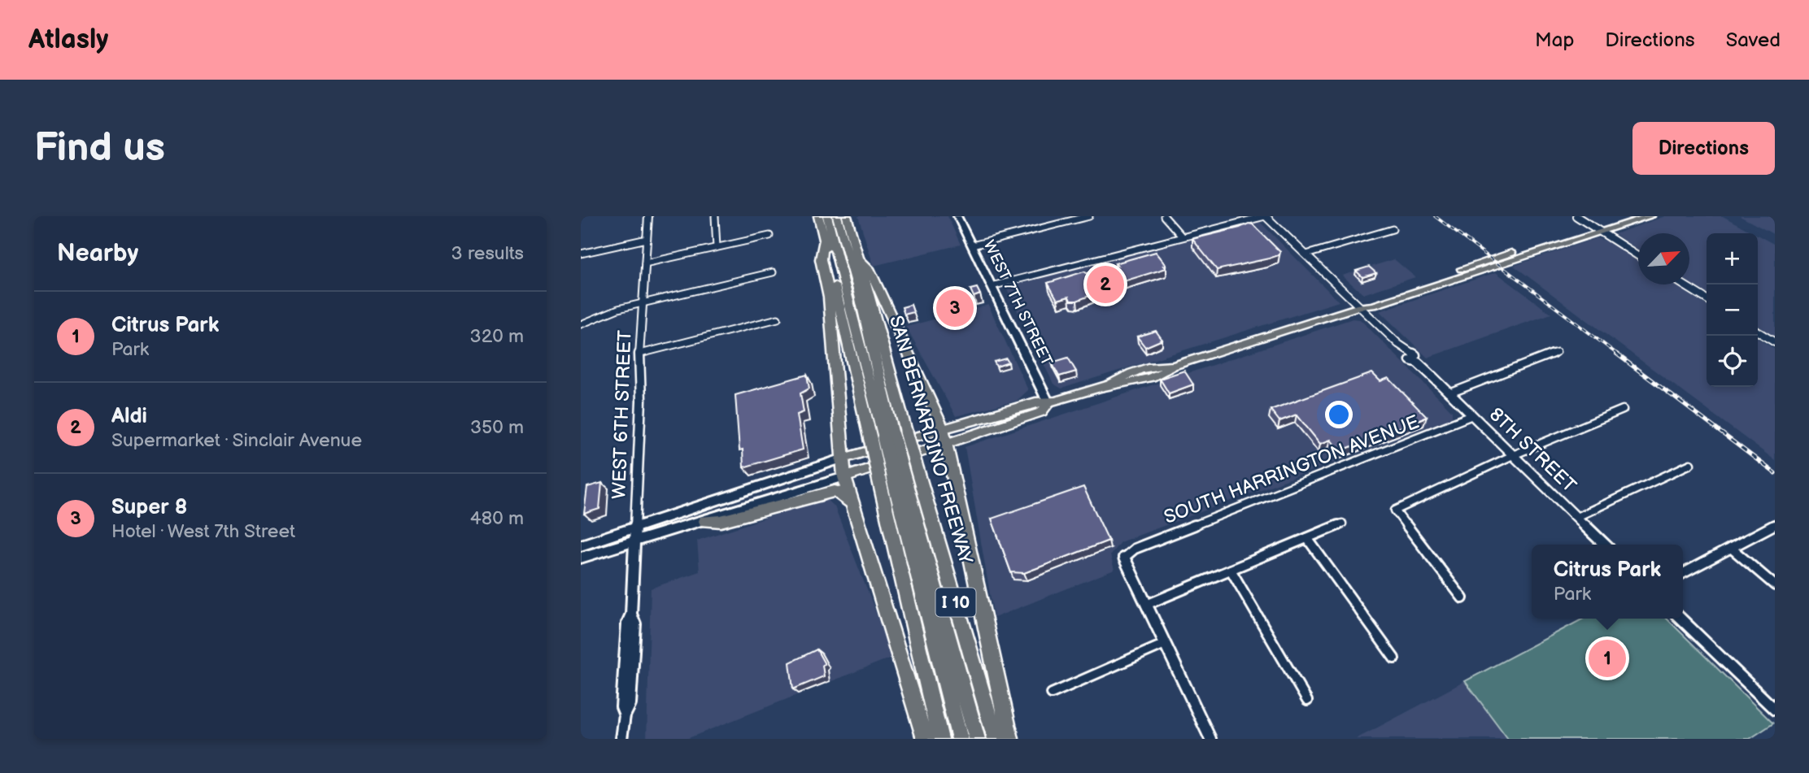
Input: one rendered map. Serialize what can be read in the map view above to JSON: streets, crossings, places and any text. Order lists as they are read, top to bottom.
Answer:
{
  "streets": {
    "highway": ["SAN BERNARDINO FREEWAY", "I 10"],
    "main road": ["WEST 7TH STREET"],
    "street": ["WEST 6TH STREET", "8TH STREET", "SOUTH HARRINGTON AVENUE"]
  },
  "crossings": [
    ["8TH STREET", "SOUTH HARRINGTON AVENUE"]
  ],
  "north": "top right",
  "page": {
    "header": "Atlasly",
    "nav": ["Map", "Directions", "Saved"],
    "buttons": "Directions",
    "title": "Find us",
    "heading": ["Nearby", "3 results"],
    "map_buttons": ["+", "−"],
    "pins": ["2", "3", "1"],
    "list": [
      {
        "mark": "1",
        "name": "Citrus Park",
        "note": "Park",
        "value": "320 m"
      },
      {
        "mark": "2",
        "name": "Aldi",
        "note": "Supermarket · Sinclair Avenue",
        "value": "350 m"
      },
      {
        "mark": "3",
        "name": "Super 8",
        "note": "Hotel · West 7th Street",
        "value": "480 m"
      }
    ],
    "popup": ["Citrus Park", "Park"]
  }
}
